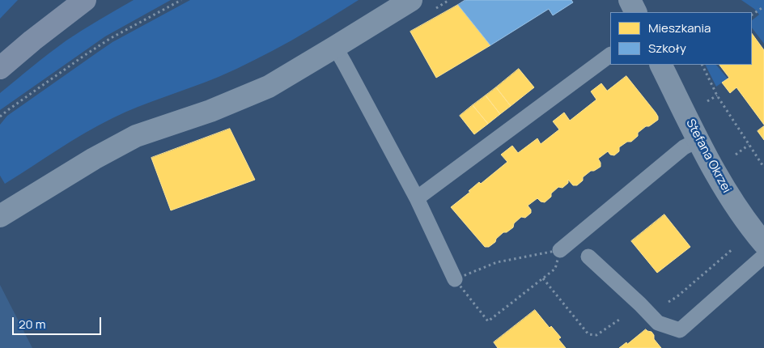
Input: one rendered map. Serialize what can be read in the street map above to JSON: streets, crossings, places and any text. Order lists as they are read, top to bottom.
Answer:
{
  "streets": {
    "street": ["Stefana Okrzei"]
  },
  "legend": ["Mieszkania", "Szkoły"],
  "scale_bar": "20 m"
}
